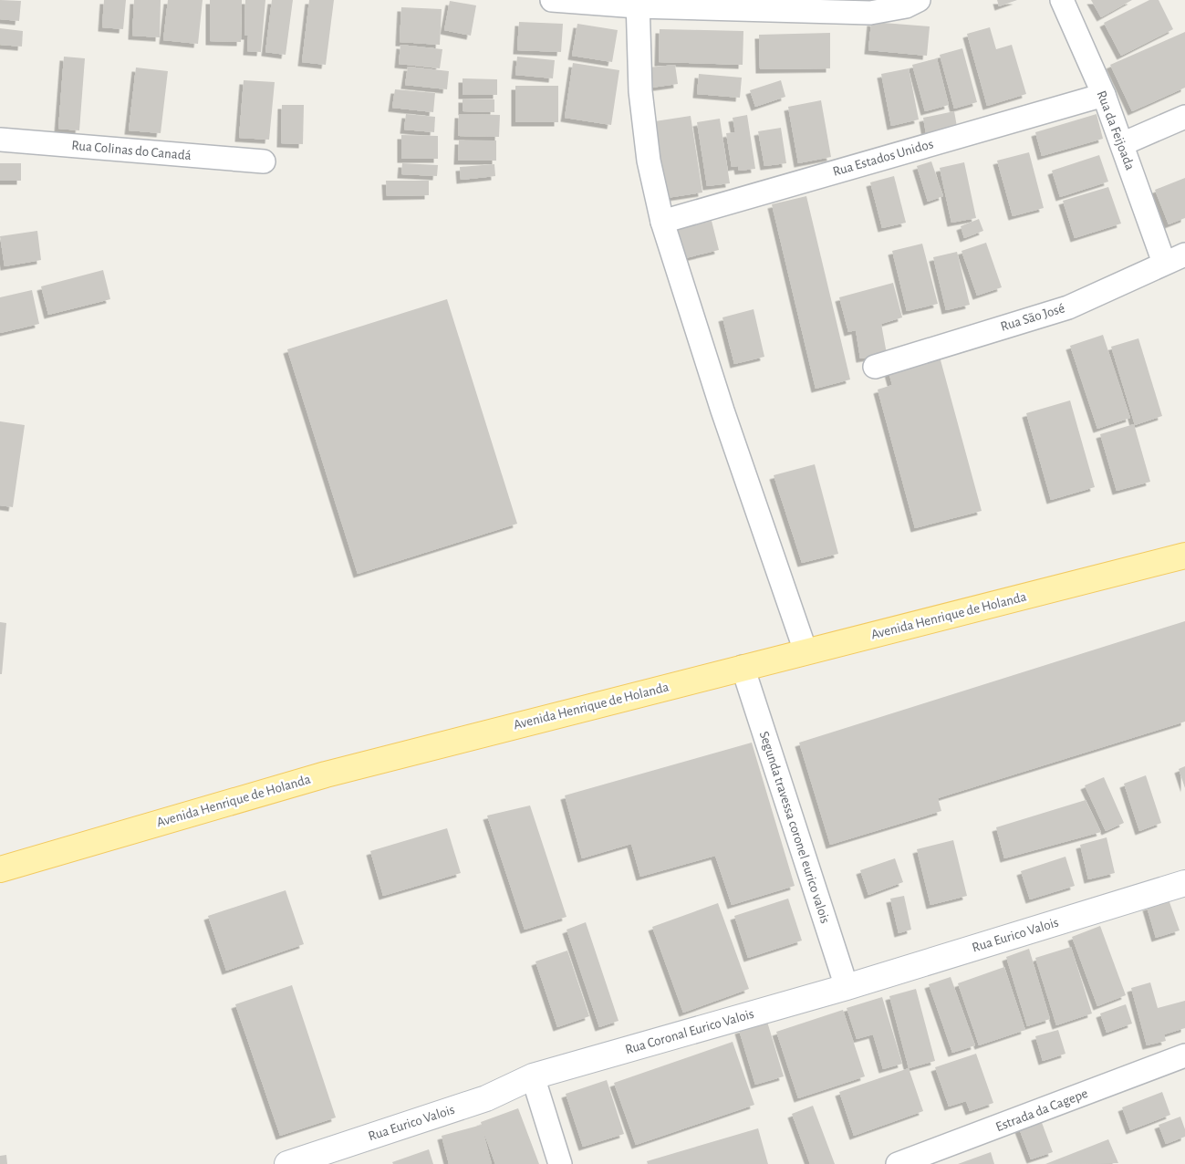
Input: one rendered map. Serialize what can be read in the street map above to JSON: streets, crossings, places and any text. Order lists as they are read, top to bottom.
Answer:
{
  "streets": {
    "main road": ["Avenida Henrique de Holanda", "Rua Eurico Valois", "Rua Coronal Eurico Valois"],
    "street": [
      "Rua da Feijoada",
      "Rua Colinas do Canadá",
      "Rua Estados Unidos",
      "Rua São José",
      "Segunda travessa coronel eurico valois",
      "Estrada da Cagepe"
    ]
  },
  "crossings": [
    ["Rua da Feijoada", "Rua Estados Unidos"],
    ["Rua da Feijoada", "Rua São José"],
    ["Avenida Henrique de Holanda", "Segunda travessa coronel eurico valois"],
    ["Segunda travessa coronel eurico valois", "Rua Eurico Valois"],
    ["Segunda travessa coronel eurico valois", "Rua Coronal Eurico Valois"],
    ["Rua Eurico Valois", "Rua Coronal Eurico Valois"]
  ]
}
